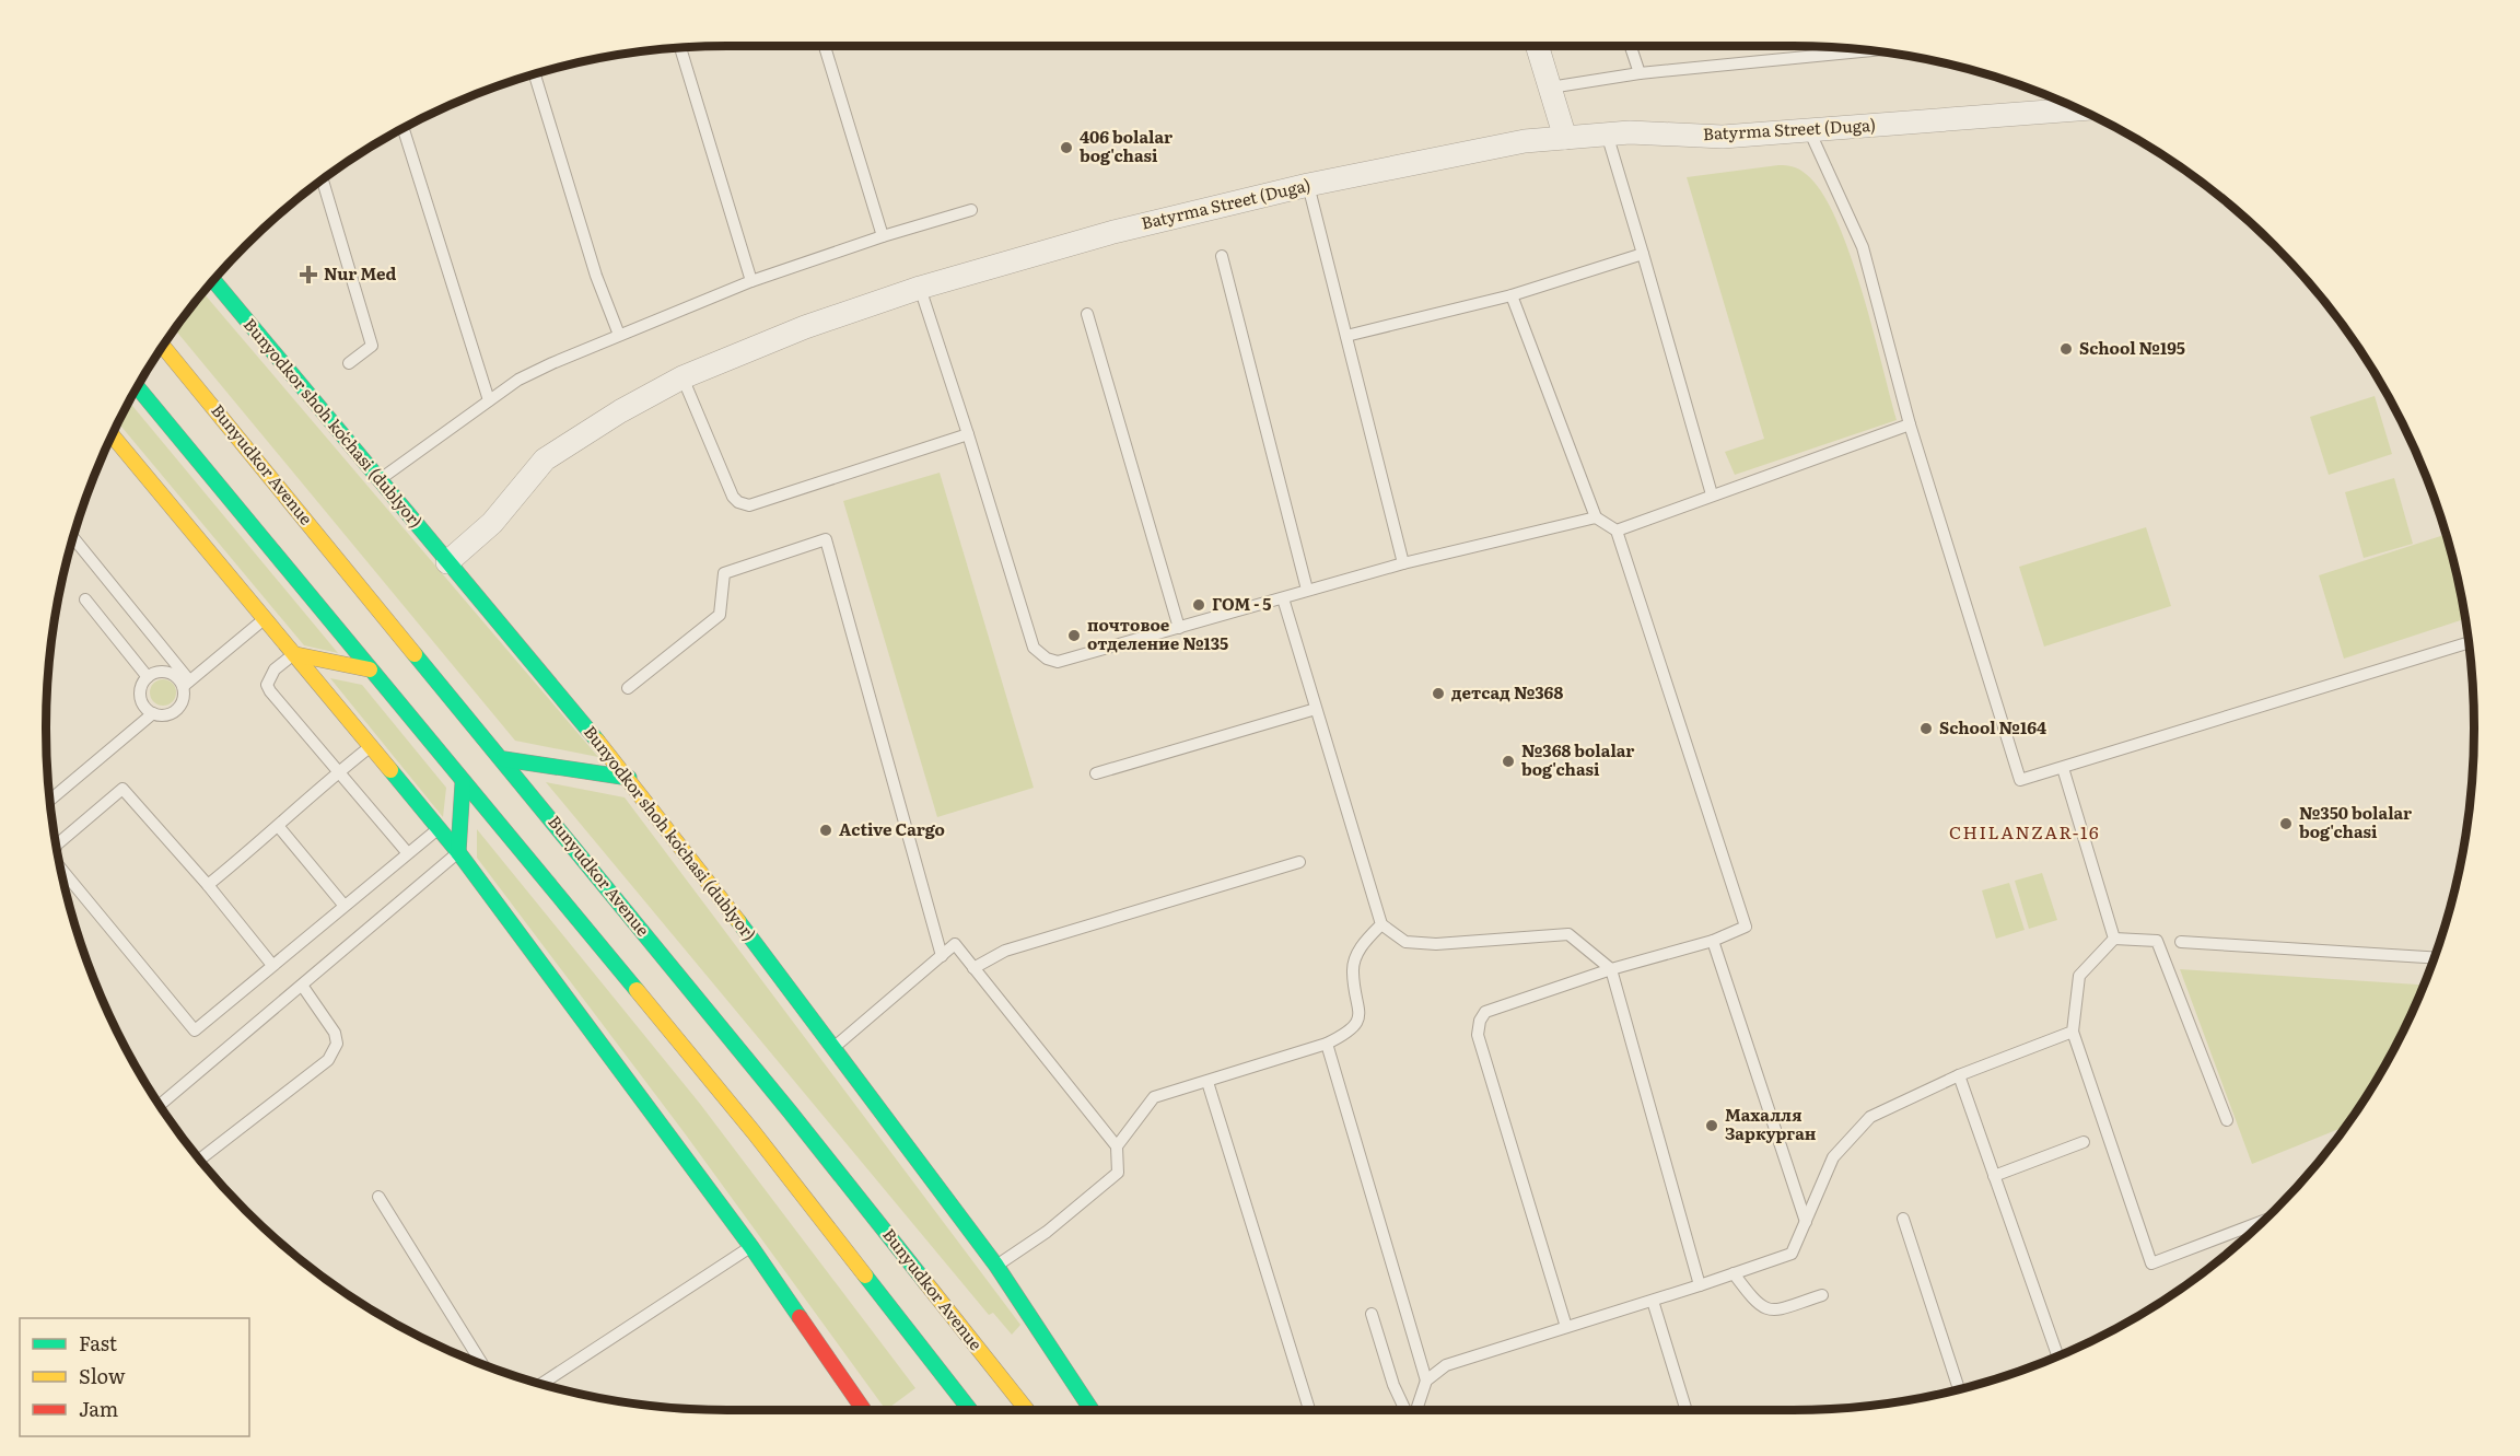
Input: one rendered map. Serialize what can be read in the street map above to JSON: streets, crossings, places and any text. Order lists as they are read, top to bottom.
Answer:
{
  "streets": {
    "main road": ["Bunyodkor shoh koʻchasi (dublyor)", "Bunyudkor Avenue"],
    "street": ["Batyrma Street (Duga)"]
  },
  "crossings": [
    ["Batyrma Street (Duga)", "Bunyodkor shoh koʻchasi (dublyor)"]
  ],
  "districts": ["CHILANZAR-16"],
  "places": {
    "other": [
      "406 bolalar bog'chasi",
      "School №195",
      "ГОМ - 5",
      "почтовое отделение №135",
      "детсад №368",
      "School №164",
      "№368 bolalar bog'chasi",
      "№350 bolalar bog'chasi",
      "Active Cargo",
      "Махалля Заркурган"
    ],
    "health": ["Nur Med"]
  },
  "legend": ["Fast", "Slow", "Jam"]
}
